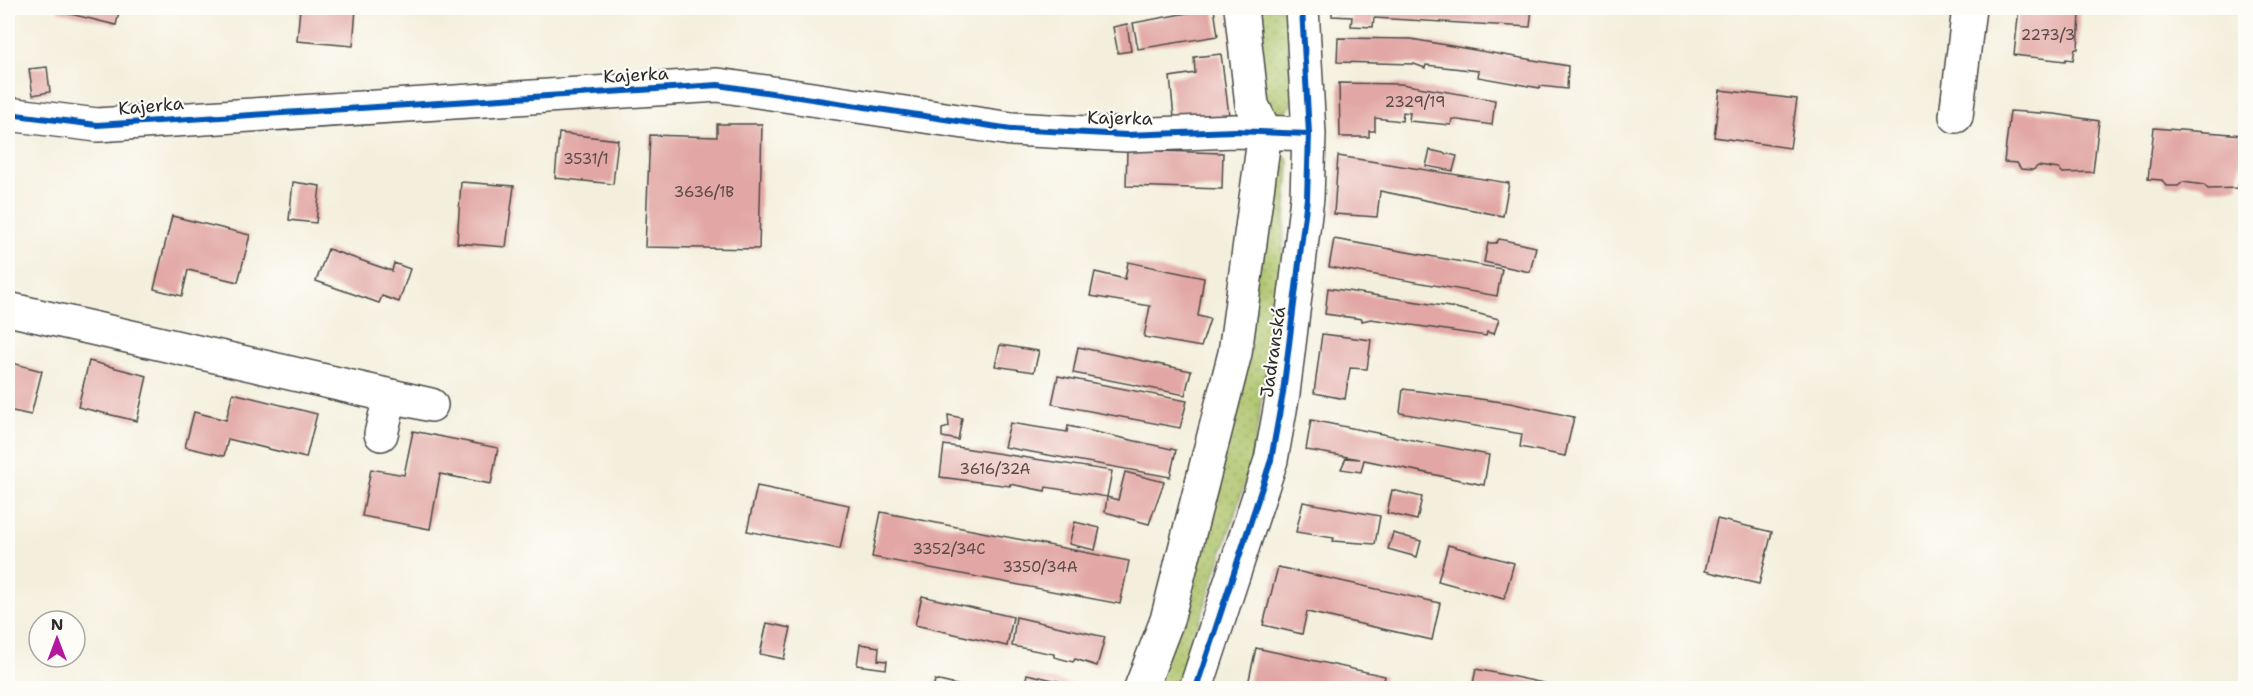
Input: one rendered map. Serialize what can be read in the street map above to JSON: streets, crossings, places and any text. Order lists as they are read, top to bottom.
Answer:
{
  "streets": {
    "street": ["Kajerka", "Jadranská"]
  },
  "crossings": [
    ["Kajerka", "Jadranská"]
  ],
  "house_numbers": [
    "2273/3",
    "2329/19",
    "3531/1",
    "3636/1B",
    "3616/32A",
    "3352/34C",
    "3350/34A"
  ],
  "north": "top"
}
